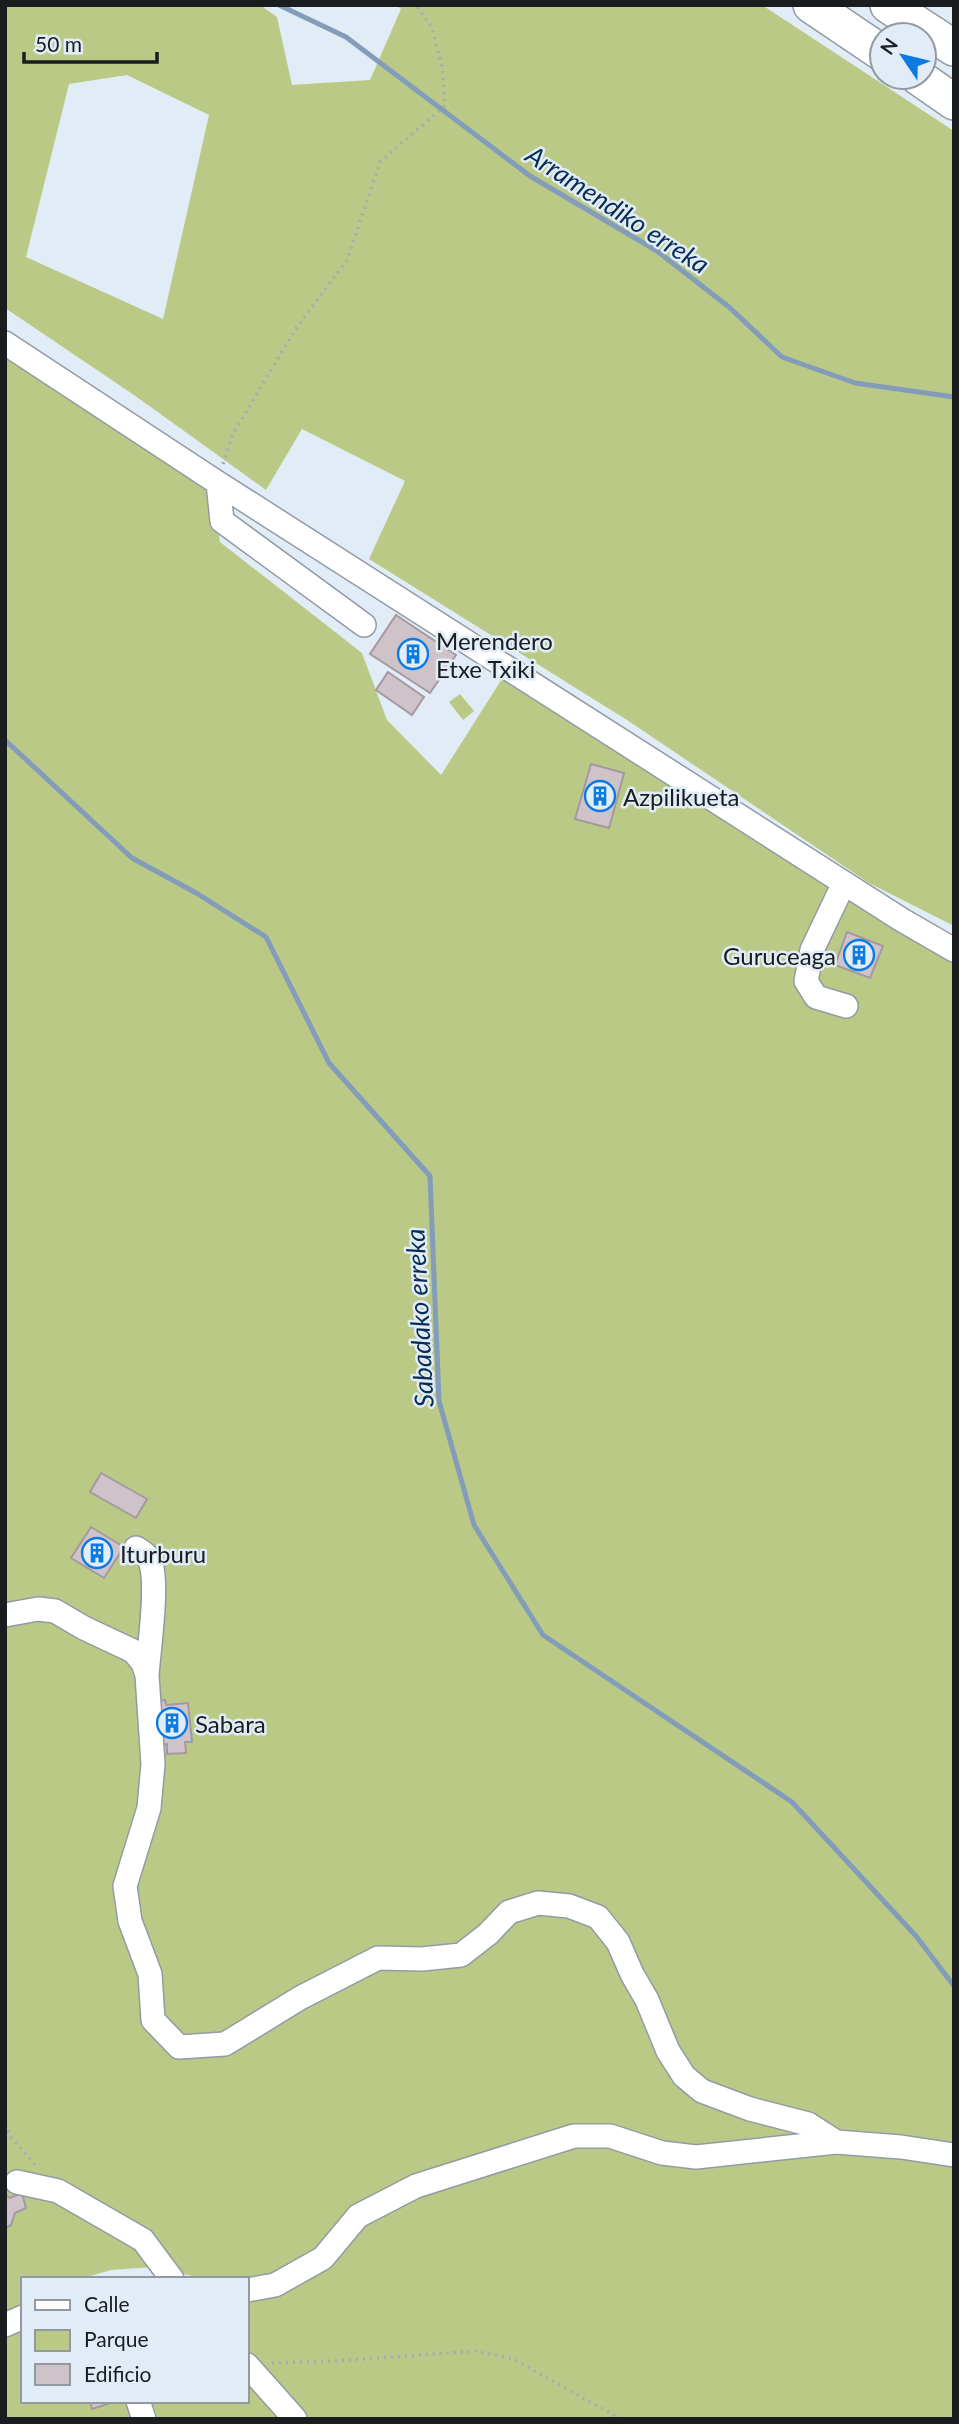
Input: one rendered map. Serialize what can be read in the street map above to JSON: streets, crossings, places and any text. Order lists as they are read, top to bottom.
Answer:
{
  "water": ["Arramendiko erreka", "Sabadako erreka"],
  "places": {
    "building": [
      "Merendero Etxe Txiki",
      "Azpilikueta",
      "Guruceaga",
      "Iturburu",
      "Sabara"
    ]
  },
  "legend": ["Calle", "Parque", "Edificio"],
  "scale_bar": "50 m",
  "north": "top left"
}
